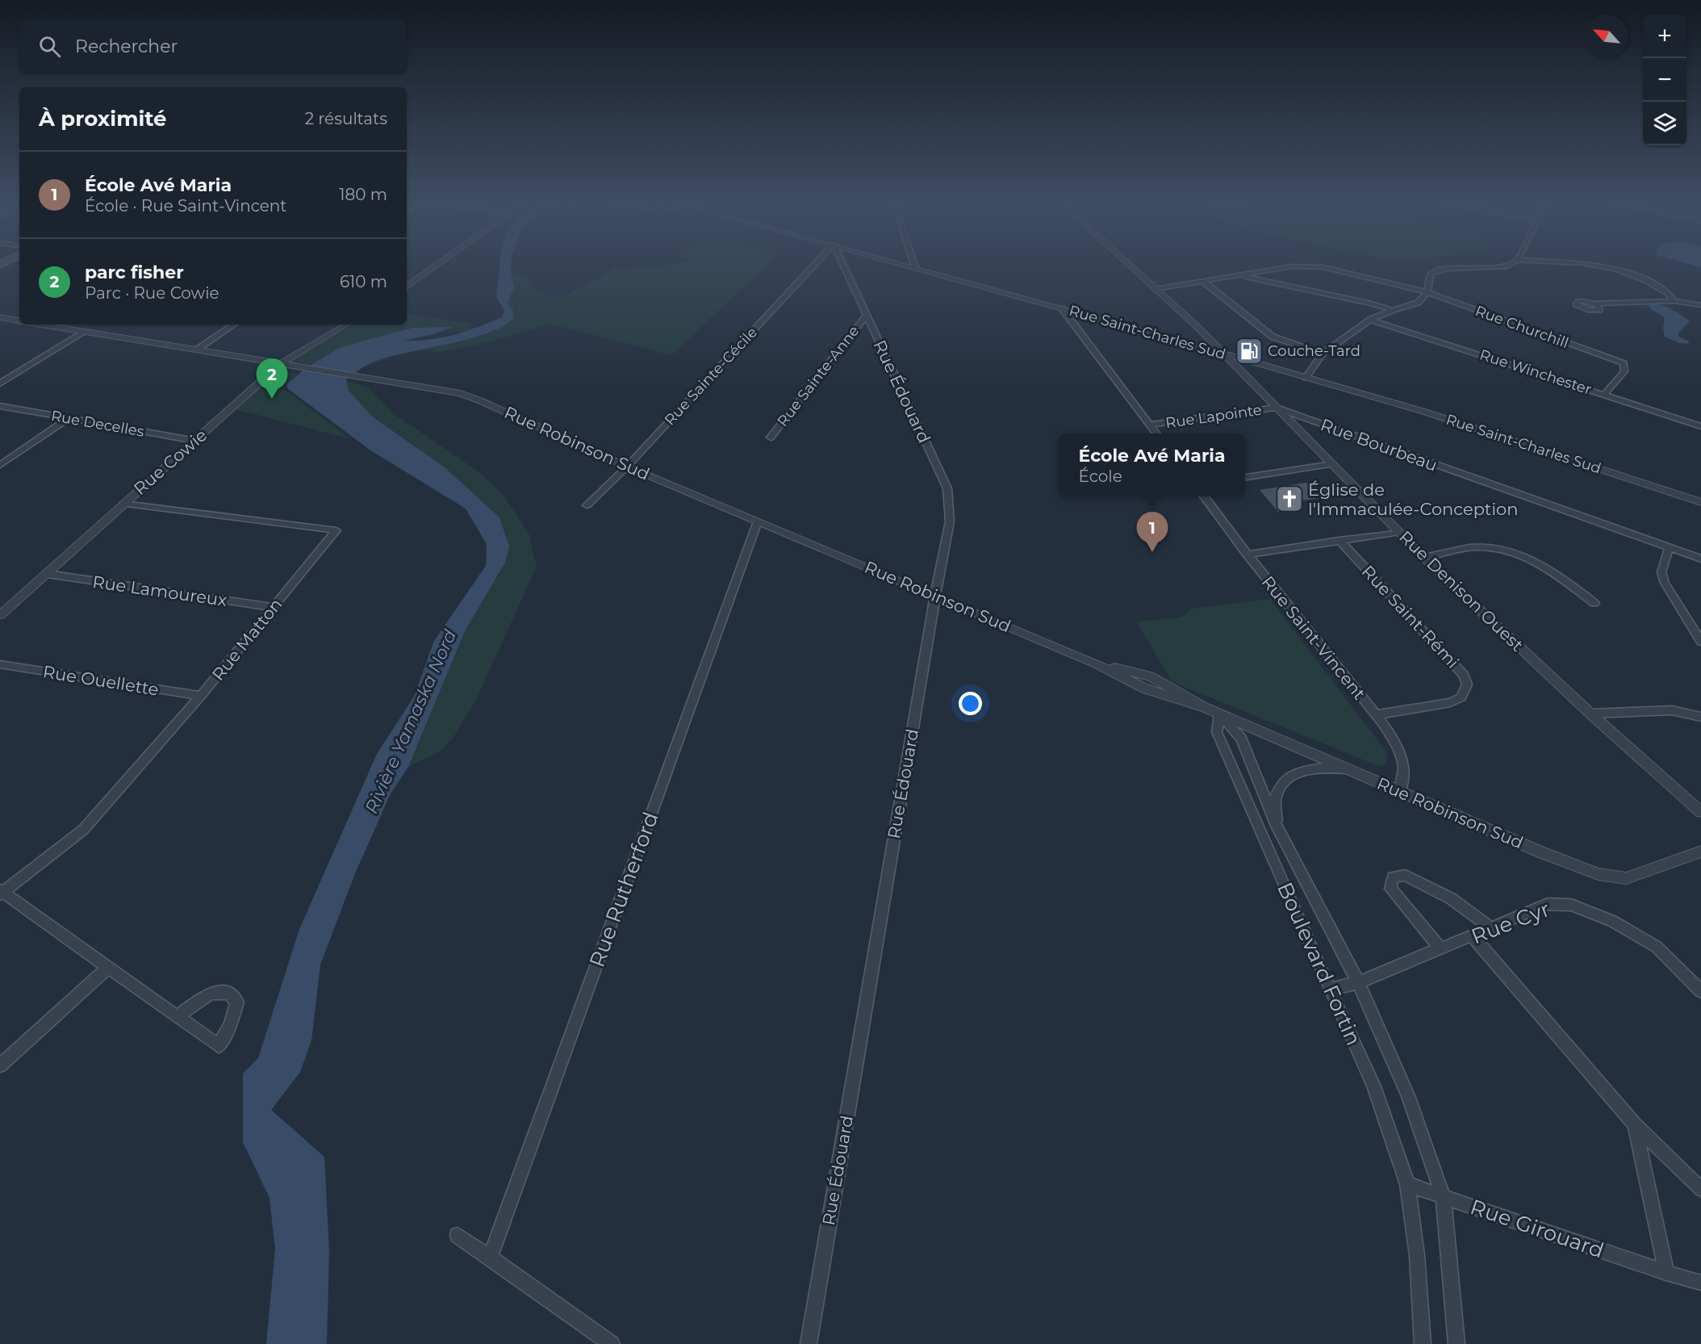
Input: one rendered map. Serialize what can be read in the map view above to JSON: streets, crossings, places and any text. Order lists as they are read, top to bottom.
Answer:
{
  "streets": {
    "street": [
      "Rue Churchill",
      "Rue Saint-Charles Sud",
      "Rue Winchester",
      "Rue Sainte-Cécile",
      "Rue Sainte-Anne",
      "Rue Édouard",
      "Rue Lapointe",
      "Rue Decelles",
      "Rue Robinson Sud",
      "Rue Bourbeau",
      "Rue Cowie",
      "Rue Lamoureux",
      "Rue Denison Ouest",
      "Rue Saint-Rémi",
      "Rue Saint-Vincent",
      "Rue Matton",
      "Rue Ouellette",
      "Rue Rutherford",
      "Rue Cyr",
      "Boulevard Fortin",
      "Rue Girouard"
    ]
  },
  "crossings": [
    ["Rue Churchill", "Rue Winchester"],
    ["Rue Churchill", "Rue Denison Ouest"],
    ["Rue Saint-Charles Sud", "Rue Denison Ouest"],
    ["Rue Sainte-Cécile", "Rue Robinson Sud"],
    ["Rue Sainte-Anne", "Rue Édouard"],
    ["Rue Édouard", "Rue Robinson Sud"],
    ["Rue Lapointe", "Rue Bourbeau"],
    ["Rue Lapointe", "Rue Denison Ouest"],
    ["Rue Decelles", "Rue Cowie"],
    ["Rue Robinson Sud", "Rue Cowie"],
    ["Rue Robinson Sud", "Rue Saint-Vincent"],
    ["Rue Robinson Sud", "Rue Rutherford"],
    ["Rue Robinson Sud", "Boulevard Fortin"],
    ["Rue Bourbeau", "Rue Denison Ouest"],
    ["Rue Cowie", "Rue Lamoureux"],
    ["Rue Cowie", "Rue Matton"],
    ["Rue Lamoureux", "Rue Matton"],
    ["Rue Saint-Rémi", "Rue Saint-Vincent"],
    ["Rue Matton", "Rue Ouellette"],
    ["Rue Cyr", "Boulevard Fortin"],
    ["Boulevard Fortin", "Rue Girouard"]
  ],
  "water": ["Rivière Yamaska Nord"],
  "places": {
    "fuel station": ["Couche-Tard"],
    "church": ["Église de l'Immaculée-Conception"]
  },
  "north": "top left",
  "page": {
    "map_buttons": ["+", "−"],
    "search": "Rechercher",
    "heading": ["À proximité", "2 résultats"],
    "list": [
      {
        "mark": "1",
        "name": "École Avé Maria",
        "note": "École · Rue Saint-Vincent",
        "value": "180 m"
      },
      {
        "mark": "2",
        "name": "parc fisher",
        "note": "Parc · Rue Cowie",
        "value": "610 m"
      }
    ],
    "pins": ["2", "1"],
    "popup": ["École Avé Maria", "École"]
  }
}
